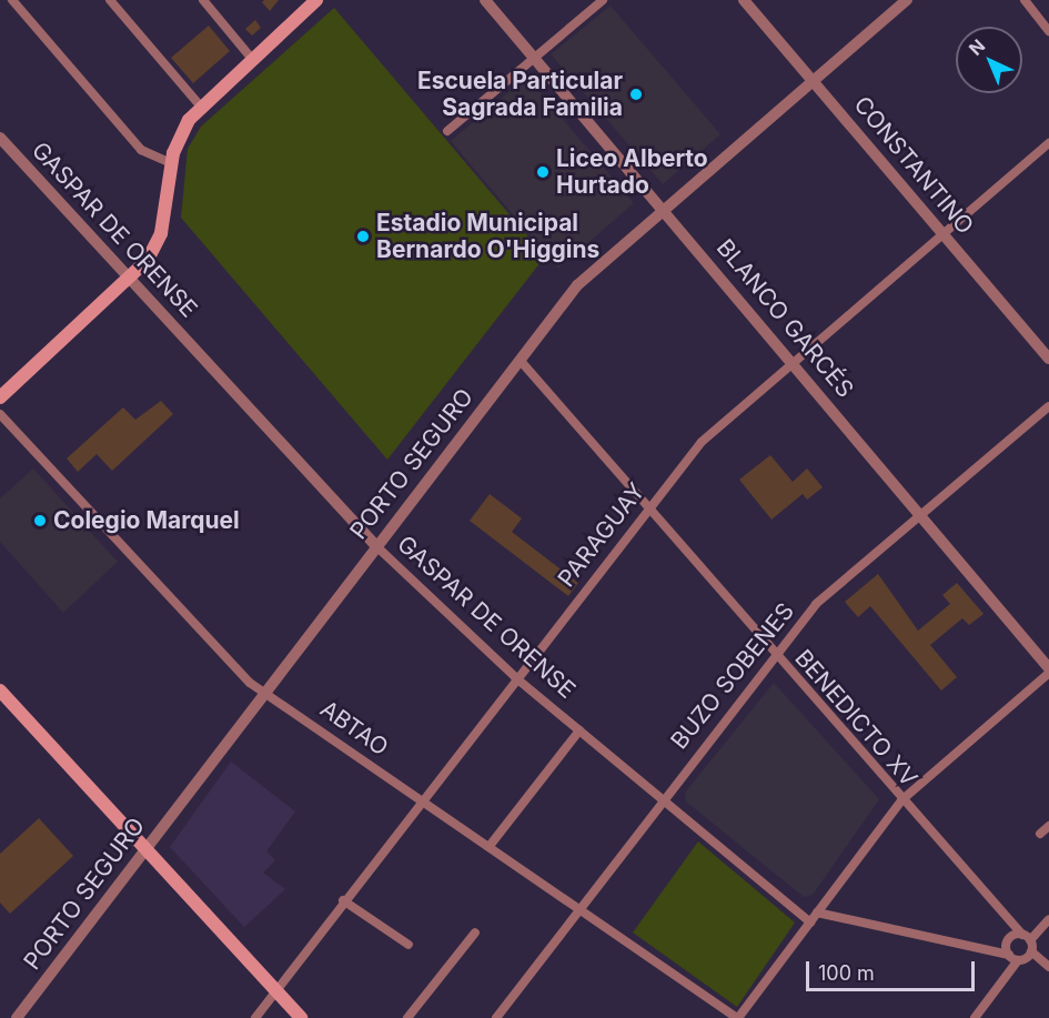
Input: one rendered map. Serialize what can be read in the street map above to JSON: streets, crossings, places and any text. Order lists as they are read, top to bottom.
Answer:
{
  "streets": {
    "street": [
      "CONSTANTINO",
      "GASPAR DE ORENSE",
      "BLANCO GARCÉS",
      "PORTO SEGURO",
      "PARAGUAY",
      "BUZO SOBENES",
      "BENEDICTO XV",
      "ABTAO"
    ]
  },
  "crossings": [
    ["CONSTANTINO", "PORTO SEGURO"],
    ["CONSTANTINO", "PARAGUAY"],
    ["GASPAR DE ORENSE", "PORTO SEGURO"],
    ["GASPAR DE ORENSE", "PARAGUAY"],
    ["GASPAR DE ORENSE", "BUZO SOBENES"],
    ["BLANCO GARCÉS", "PORTO SEGURO"],
    ["BLANCO GARCÉS", "PARAGUAY"],
    ["BLANCO GARCÉS", "BUZO SOBENES"],
    ["PORTO SEGURO", "BENEDICTO XV"],
    ["PORTO SEGURO", "ABTAO"],
    ["PARAGUAY", "BENEDICTO XV"],
    ["PARAGUAY", "ABTAO"],
    ["BUZO SOBENES", "BENEDICTO XV"],
    ["BUZO SOBENES", "ABTAO"]
  ],
  "places": [
    "Escuela Particular Sagrada Familia",
    "Liceo Alberto Hurtado",
    "Estadio Municipal Bernardo O'Higgins",
    "Colegio Marquel"
  ],
  "scale_bar": "100 m",
  "north": "top left"
}
